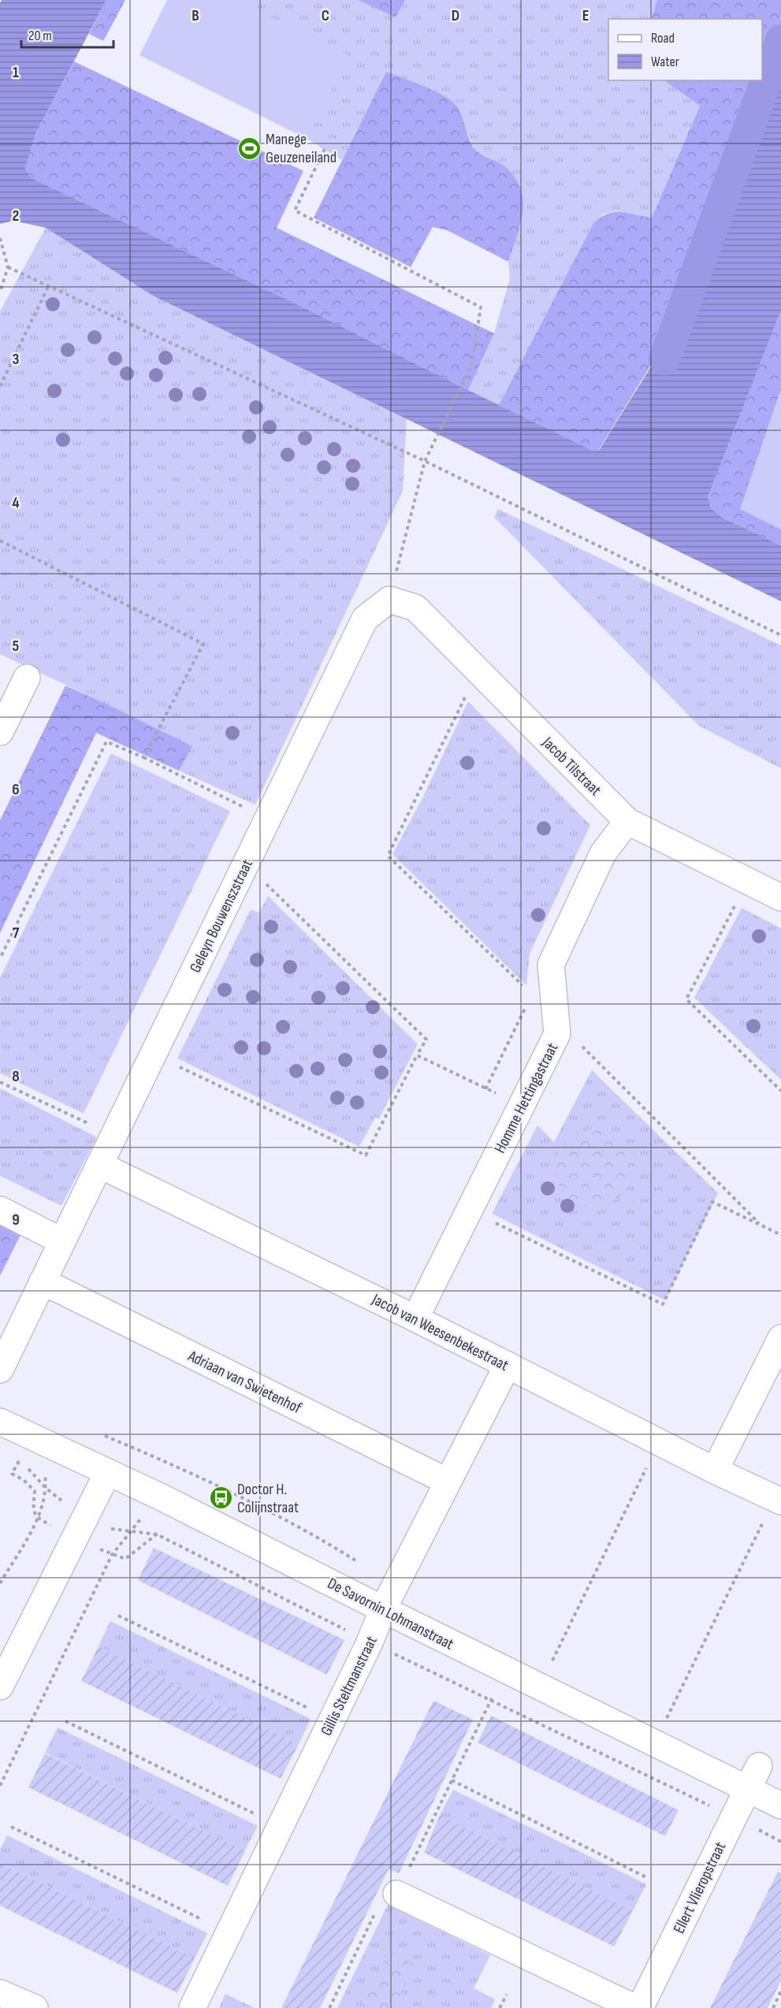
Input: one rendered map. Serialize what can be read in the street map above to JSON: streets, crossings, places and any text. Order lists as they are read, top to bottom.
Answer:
{
  "streets": {
    "street": [
      "Jacob Tilstraat",
      "Geleyn Bouwenszstraat",
      "Homme Hettingastraat",
      "Jacob van Weesenbekestraat",
      "Adriaan van Swietenhof",
      "De Savornin Lohmanstraat",
      "Gillis Steltmanstraat",
      "Ellert Vlieropstraat"
    ]
  },
  "crossings": [
    ["Jacob Tilstraat", "Geleyn Bouwenszstraat"],
    ["Jacob Tilstraat", "Homme Hettingastraat"],
    ["Geleyn Bouwenszstraat", "Jacob van Weesenbekestraat"],
    ["Geleyn Bouwenszstraat", "Adriaan van Swietenhof"],
    ["Homme Hettingastraat", "Jacob van Weesenbekestraat"],
    ["Jacob van Weesenbekestraat", "Gillis Steltmanstraat"],
    ["Adriaan van Swietenhof", "Gillis Steltmanstraat"],
    ["De Savornin Lohmanstraat", "Gillis Steltmanstraat"],
    ["De Savornin Lohmanstraat", "Ellert Vlieropstraat"]
  ],
  "places": {
    "sports": ["Manege Geuzeneiland"],
    "bus stop": ["Doctor H. Colijnstraat"]
  },
  "legend": ["Road", "Water"],
  "scale_bar": "20 m",
  "grid": {
    "columns": [
      "B",
      "C",
      "D",
      "E"
    ],
    "rows": [
      "1",
      "2",
      "3",
      "4",
      "5",
      "6",
      "7",
      "8",
      "9"
    ]
  }
}
